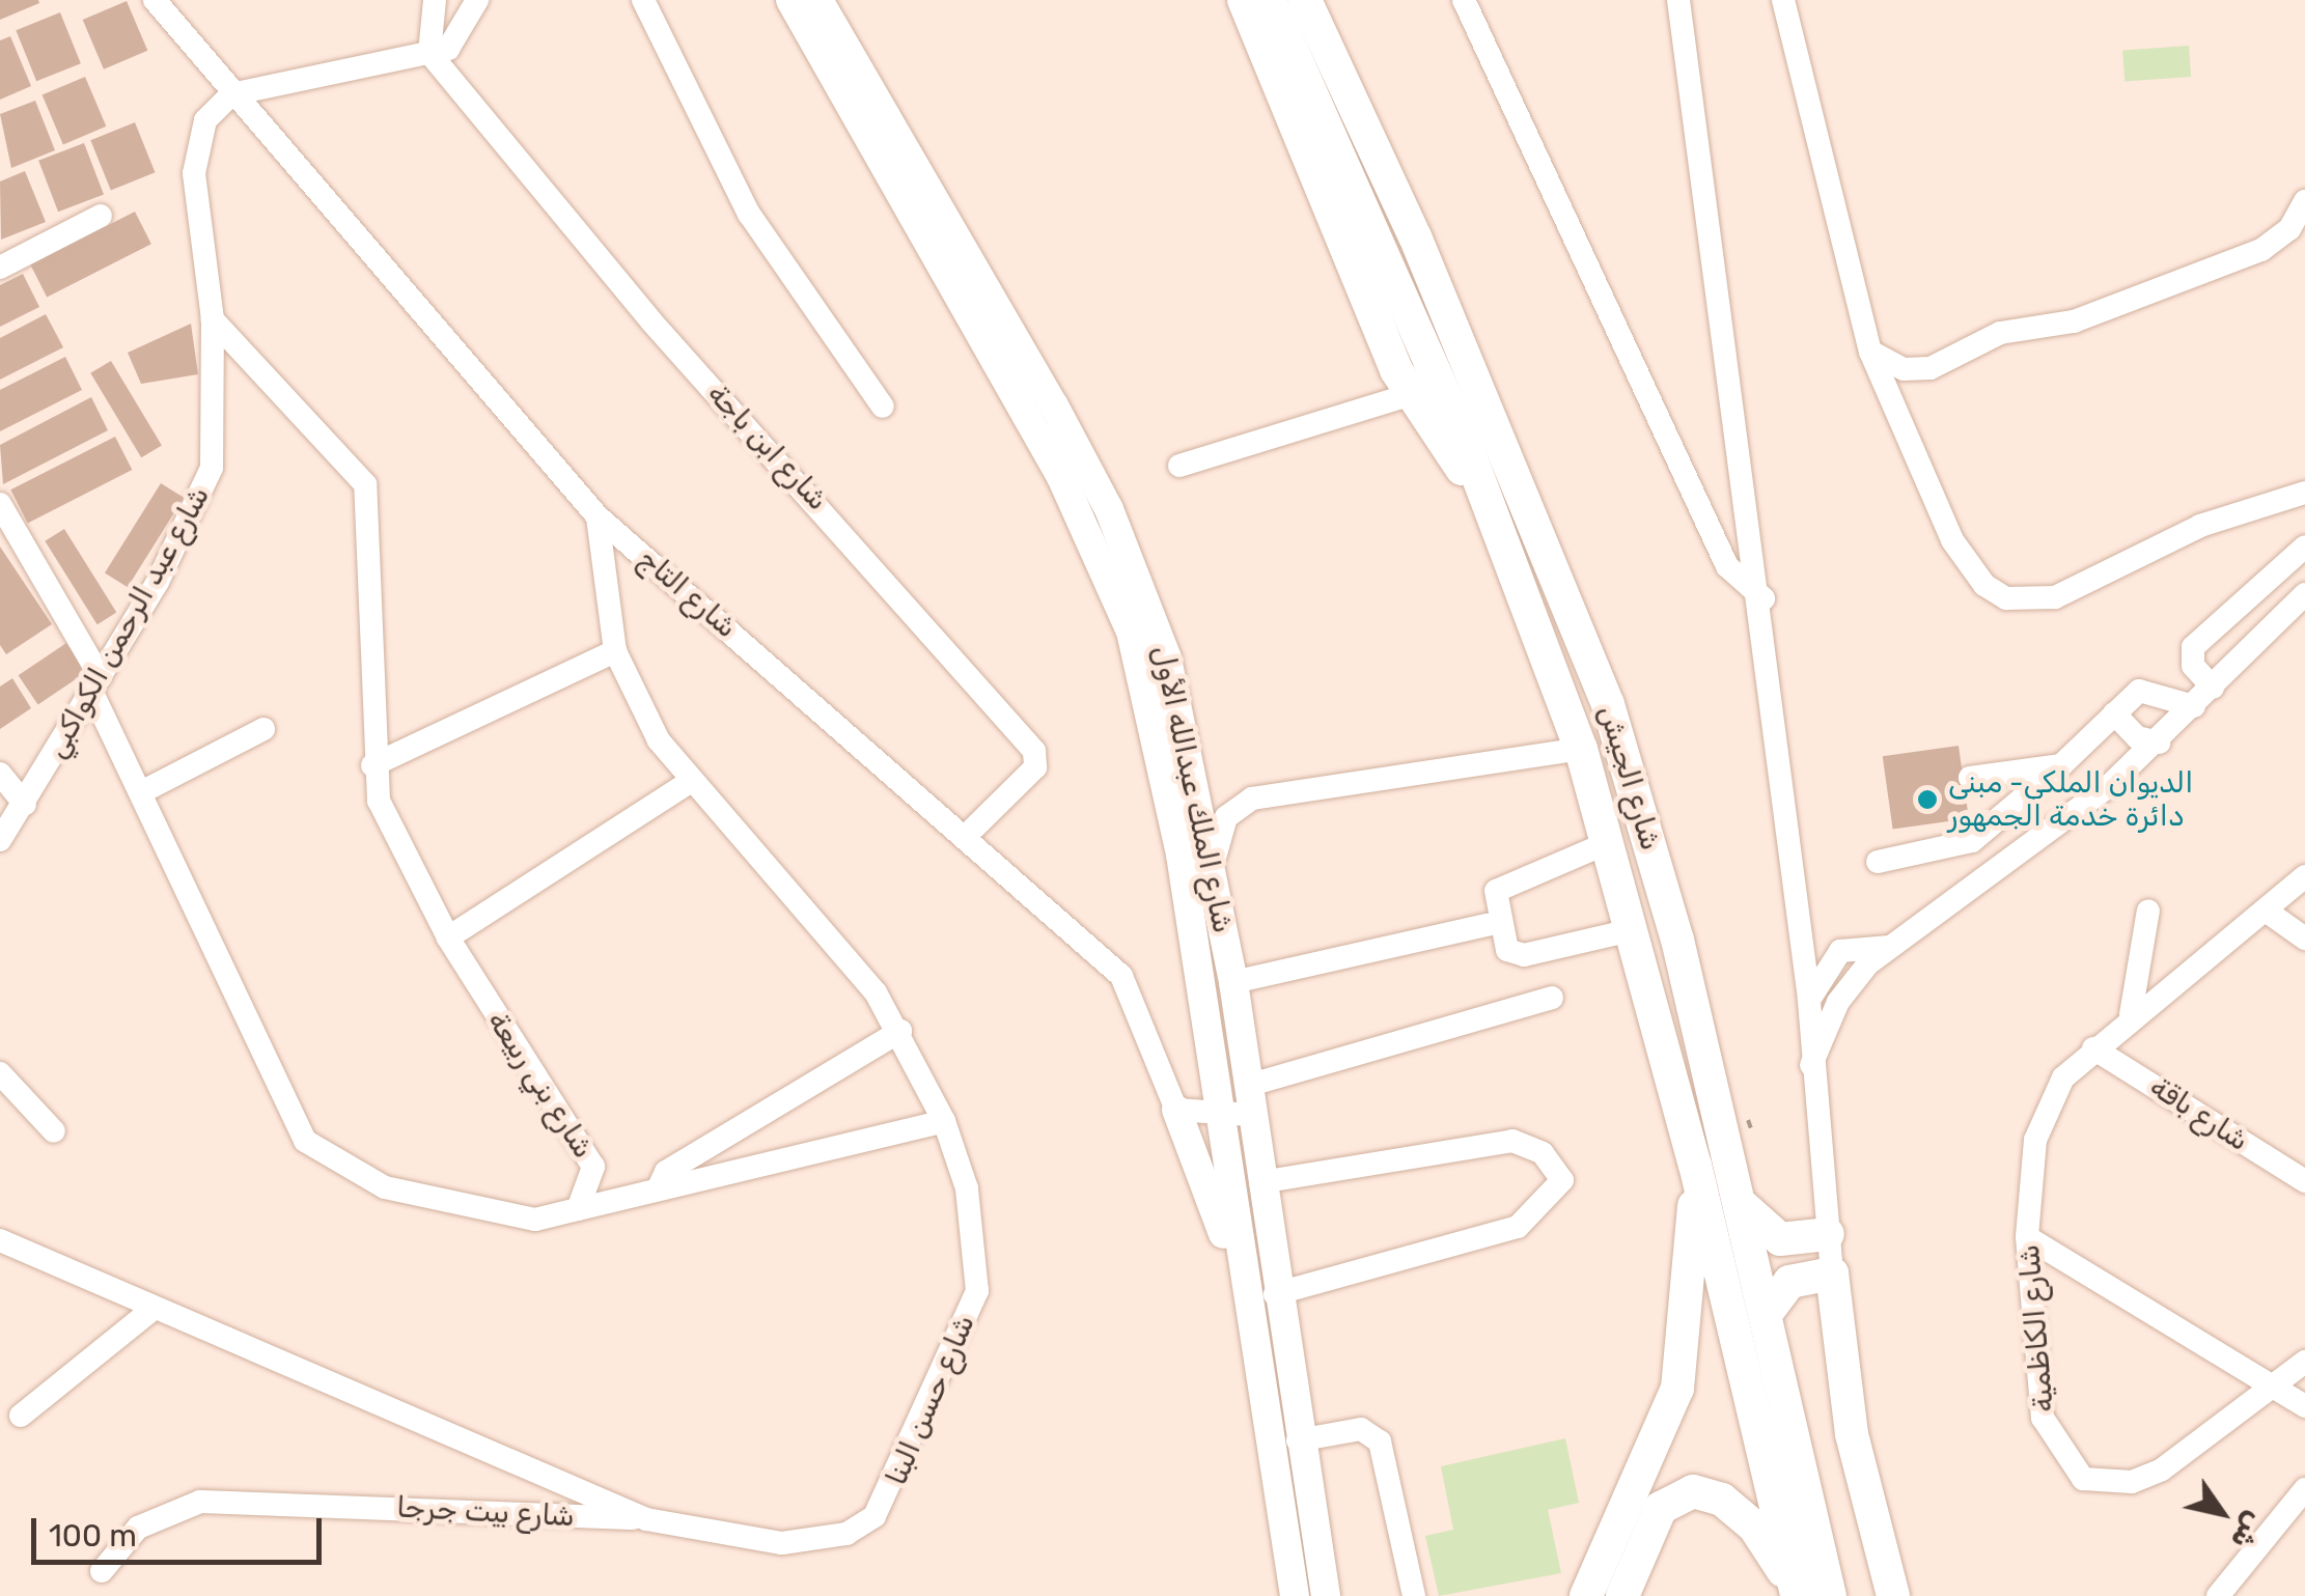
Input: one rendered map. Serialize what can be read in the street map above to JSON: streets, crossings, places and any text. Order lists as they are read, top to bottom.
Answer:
{
  "streets": {
    "highway": ["شارع الجيش"],
    "main road": ["شارع الملك عبدالله الأول"],
    "street": [
      "شارع ابن باجة",
      "شارع التاج",
      "شارع عبد الرحمن الكواكبي",
      "شارع بني ربيعة",
      "شارع باقة",
      "شارع الكاظمية",
      "شارع حسن البنا",
      "شارع بيت جرجا"
    ]
  },
  "crossings": [
    ["شارع ابن باجة", "شارع التاج"],
    ["شارع التاج", "شارع عبد الرحمن الكواكبي"],
    ["شارع التاج", "شارع حسن البنا"],
    ["شارع عبد الرحمن الكواكبي", "شارع بني ربيعة"],
    ["شارع باقة", "شارع الكاظمية"],
    ["شارع حسن البنا", "شارع بيت جرجا"]
  ],
  "places": ["الديوان الملكي- مبنى دائرة خدمة الجمهور"],
  "scale_bar": "100 m",
  "north": "bottom right"
}
